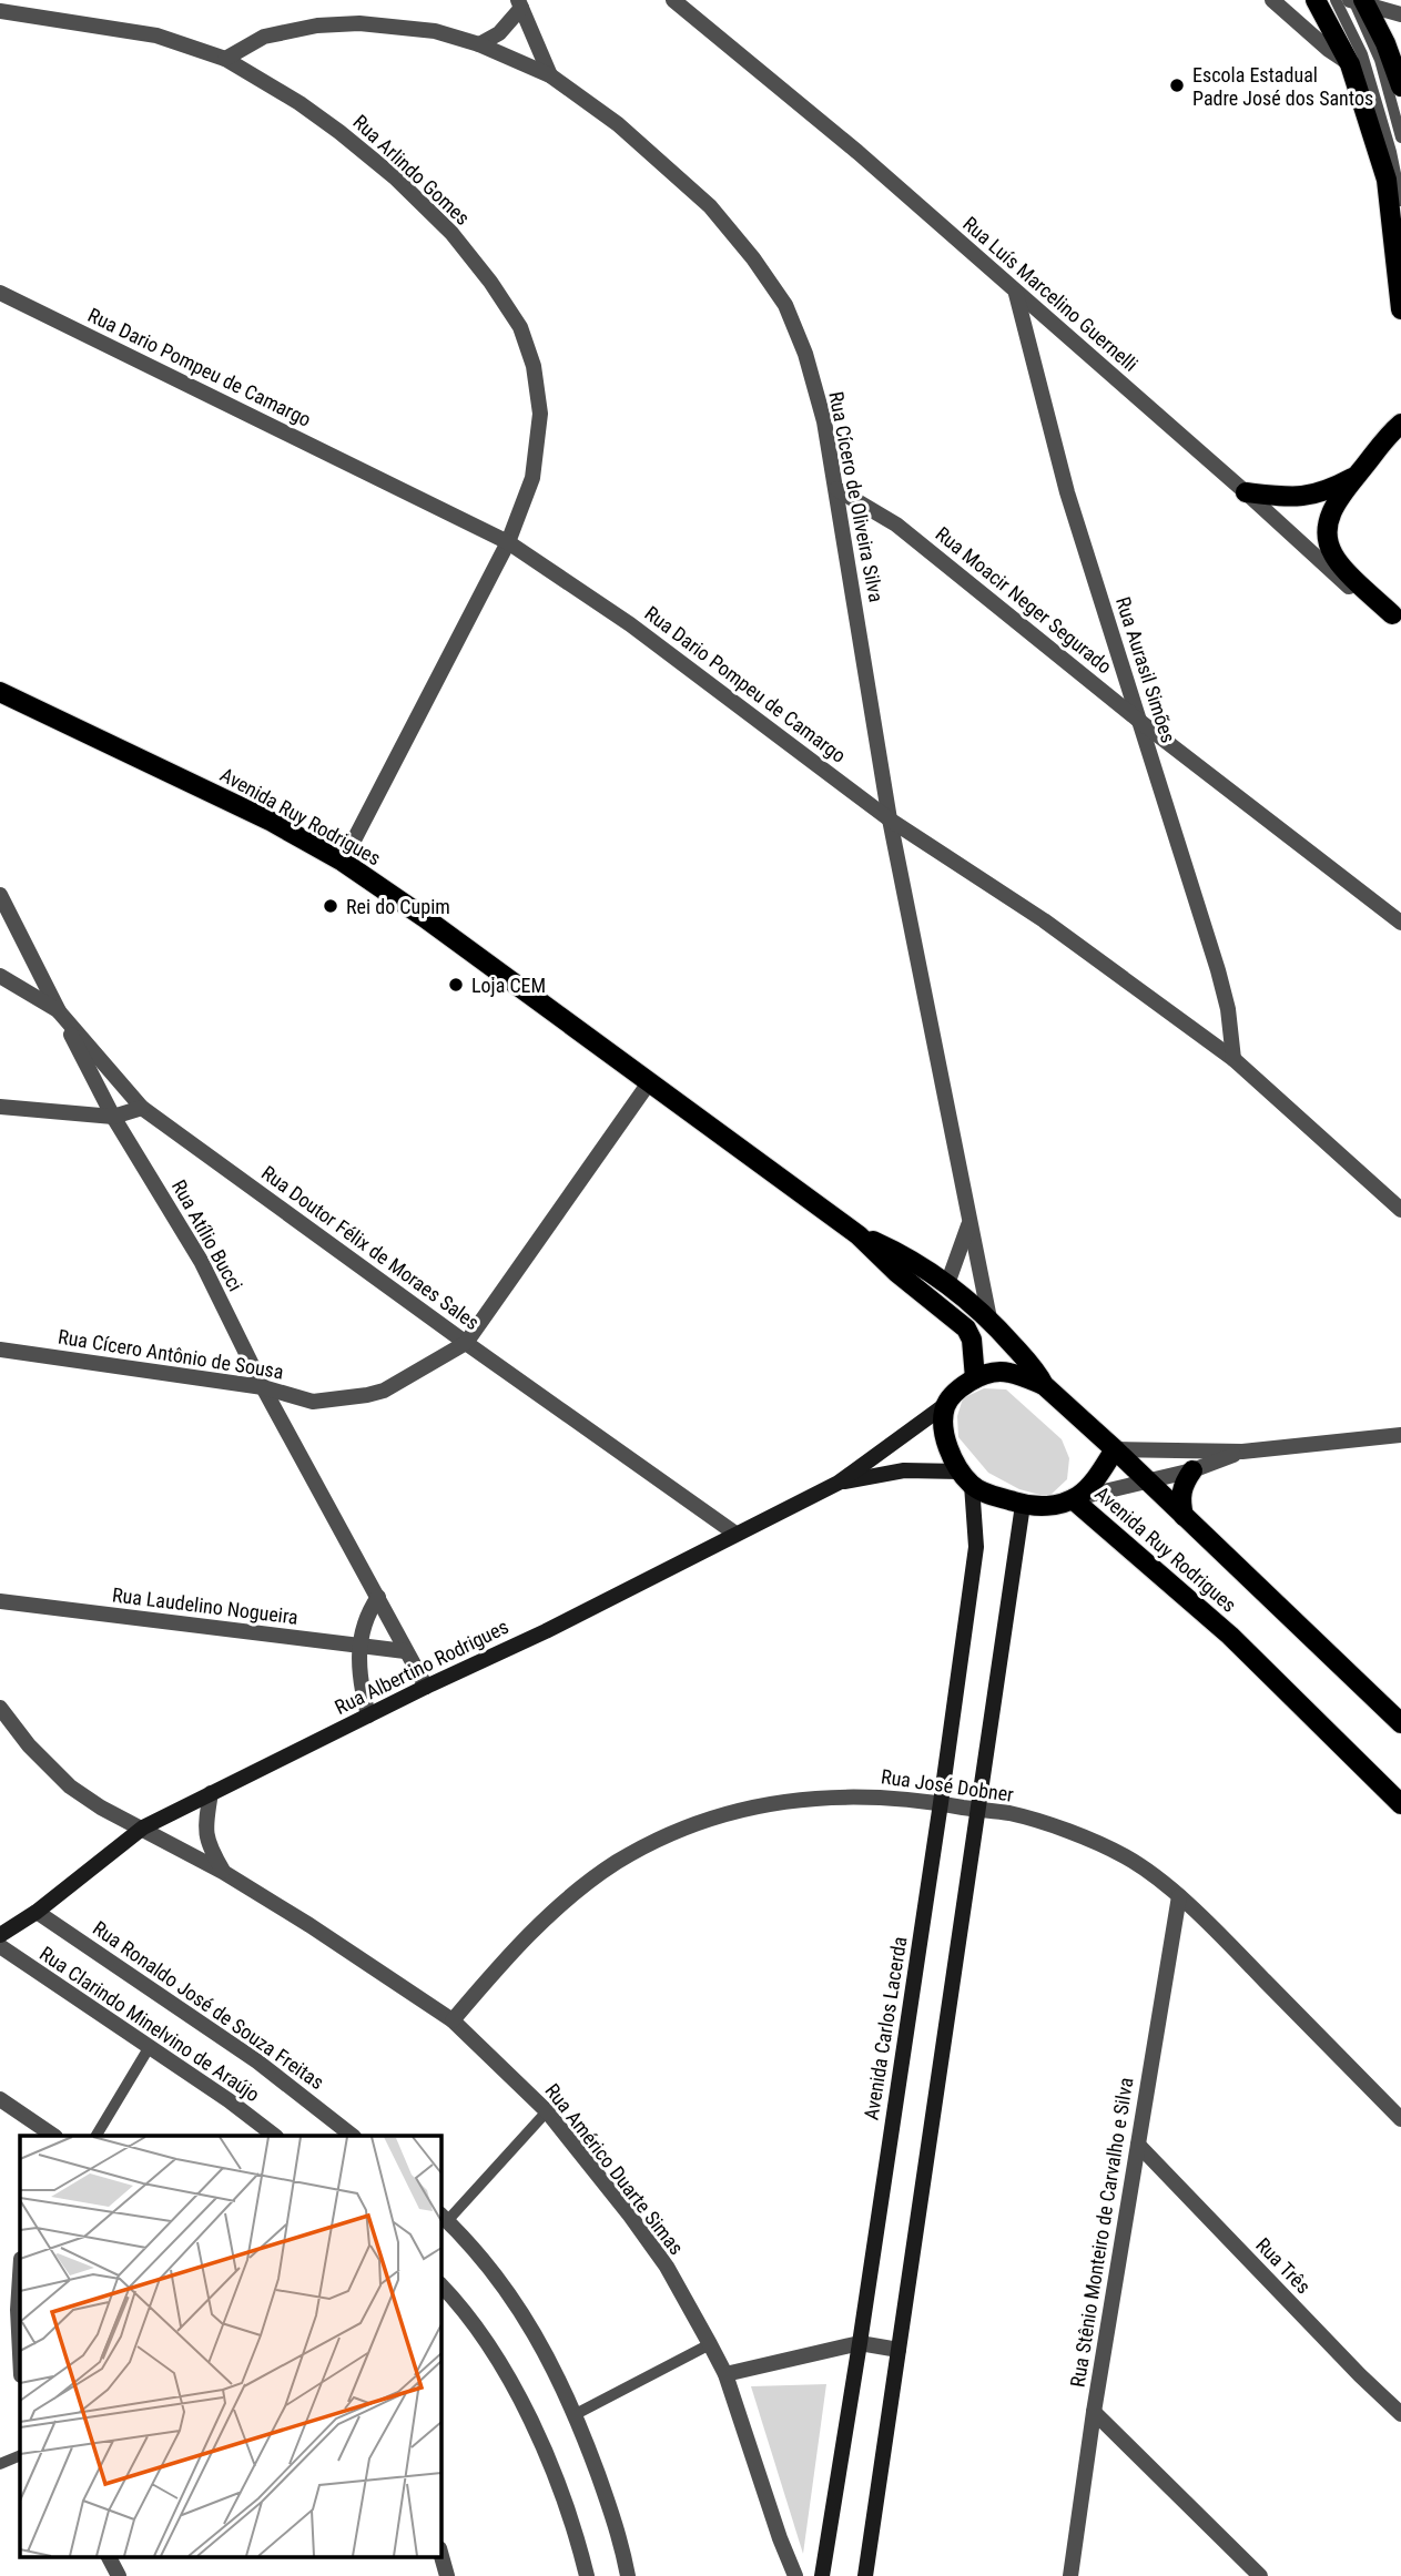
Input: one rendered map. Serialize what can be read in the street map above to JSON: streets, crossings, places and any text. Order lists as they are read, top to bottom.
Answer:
{
  "streets": {
    "main road": ["Avenida Ruy Rodrigues", "Rua Albertino Rodrigues", "Avenida Carlos Lacerda"],
    "street": [
      "Rua Arlindo Gomes",
      "Rua Luís Marcelino Guernelli",
      "Rua Dario Pompeu de Camargo",
      "Rua Cícero de Oliveira Silva",
      "Rua Moacir Neger Segurado",
      "Rua Aurasil Simões",
      "Rua Atílio Bucci",
      "Rua Doutor Félix de Moraes Sales",
      "Rua Cícero Antônio de Sousa",
      "Rua Laudelino Nogueira",
      "Rua José Dobner",
      "Rua Ronaldo José de Souza Freitas",
      "Rua Clarindo Minelvino de Araújo",
      "Rua Américo Duarte Simas",
      "Rua Stênio Monteiro de Carvalho e Silva",
      "Rua Três"
    ]
  },
  "crossings": [
    ["Rua Arlindo Gomes", "Rua Dario Pompeu de Camargo"],
    ["Rua Arlindo Gomes", "Rua Cícero de Oliveira Silva"],
    ["Rua Arlindo Gomes", "Avenida Ruy Rodrigues"],
    ["Rua Luís Marcelino Guernelli", "Rua Aurasil Simões"],
    ["Rua Dario Pompeu de Camargo", "Rua Cícero de Oliveira Silva"],
    ["Rua Dario Pompeu de Camargo", "Rua Aurasil Simões"],
    ["Rua Cícero de Oliveira Silva", "Rua Moacir Neger Segurado"],
    ["Rua Cícero de Oliveira Silva", "Avenida Ruy Rodrigues"],
    ["Rua Moacir Neger Segurado", "Rua Aurasil Simões"],
    ["Avenida Ruy Rodrigues", "Rua Cícero Antônio de Sousa"],
    ["Avenida Ruy Rodrigues", "Rua Albertino Rodrigues"],
    ["Avenida Ruy Rodrigues", "Avenida Carlos Lacerda"],
    ["Rua Atílio Bucci", "Rua Doutor Félix de Moraes Sales"],
    ["Rua Atílio Bucci", "Rua Cícero Antônio de Sousa"],
    ["Rua Atílio Bucci", "Rua Laudelino Nogueira"],
    ["Rua Atílio Bucci", "Rua Albertino Rodrigues"],
    ["Rua Doutor Félix de Moraes Sales", "Rua Cícero Antônio de Sousa"],
    ["Rua Doutor Félix de Moraes Sales", "Rua Albertino Rodrigues"],
    ["Rua Albertino Rodrigues", "Rua Ronaldo José de Souza Freitas"],
    ["Rua Albertino Rodrigues", "Avenida Carlos Lacerda"],
    ["Rua Albertino Rodrigues", "Rua Américo Duarte Simas"],
    ["Rua José Dobner", "Avenida Carlos Lacerda"],
    ["Rua José Dobner", "Rua Américo Duarte Simas"],
    ["Rua José Dobner", "Rua Stênio Monteiro de Carvalho e Silva"],
    ["Rua Stênio Monteiro de Carvalho e Silva", "Rua Três"]
  ],
  "places": ["Escola Estadual Padre José dos Santos", "Rei do Cupim", "Loja CEM"]
}
